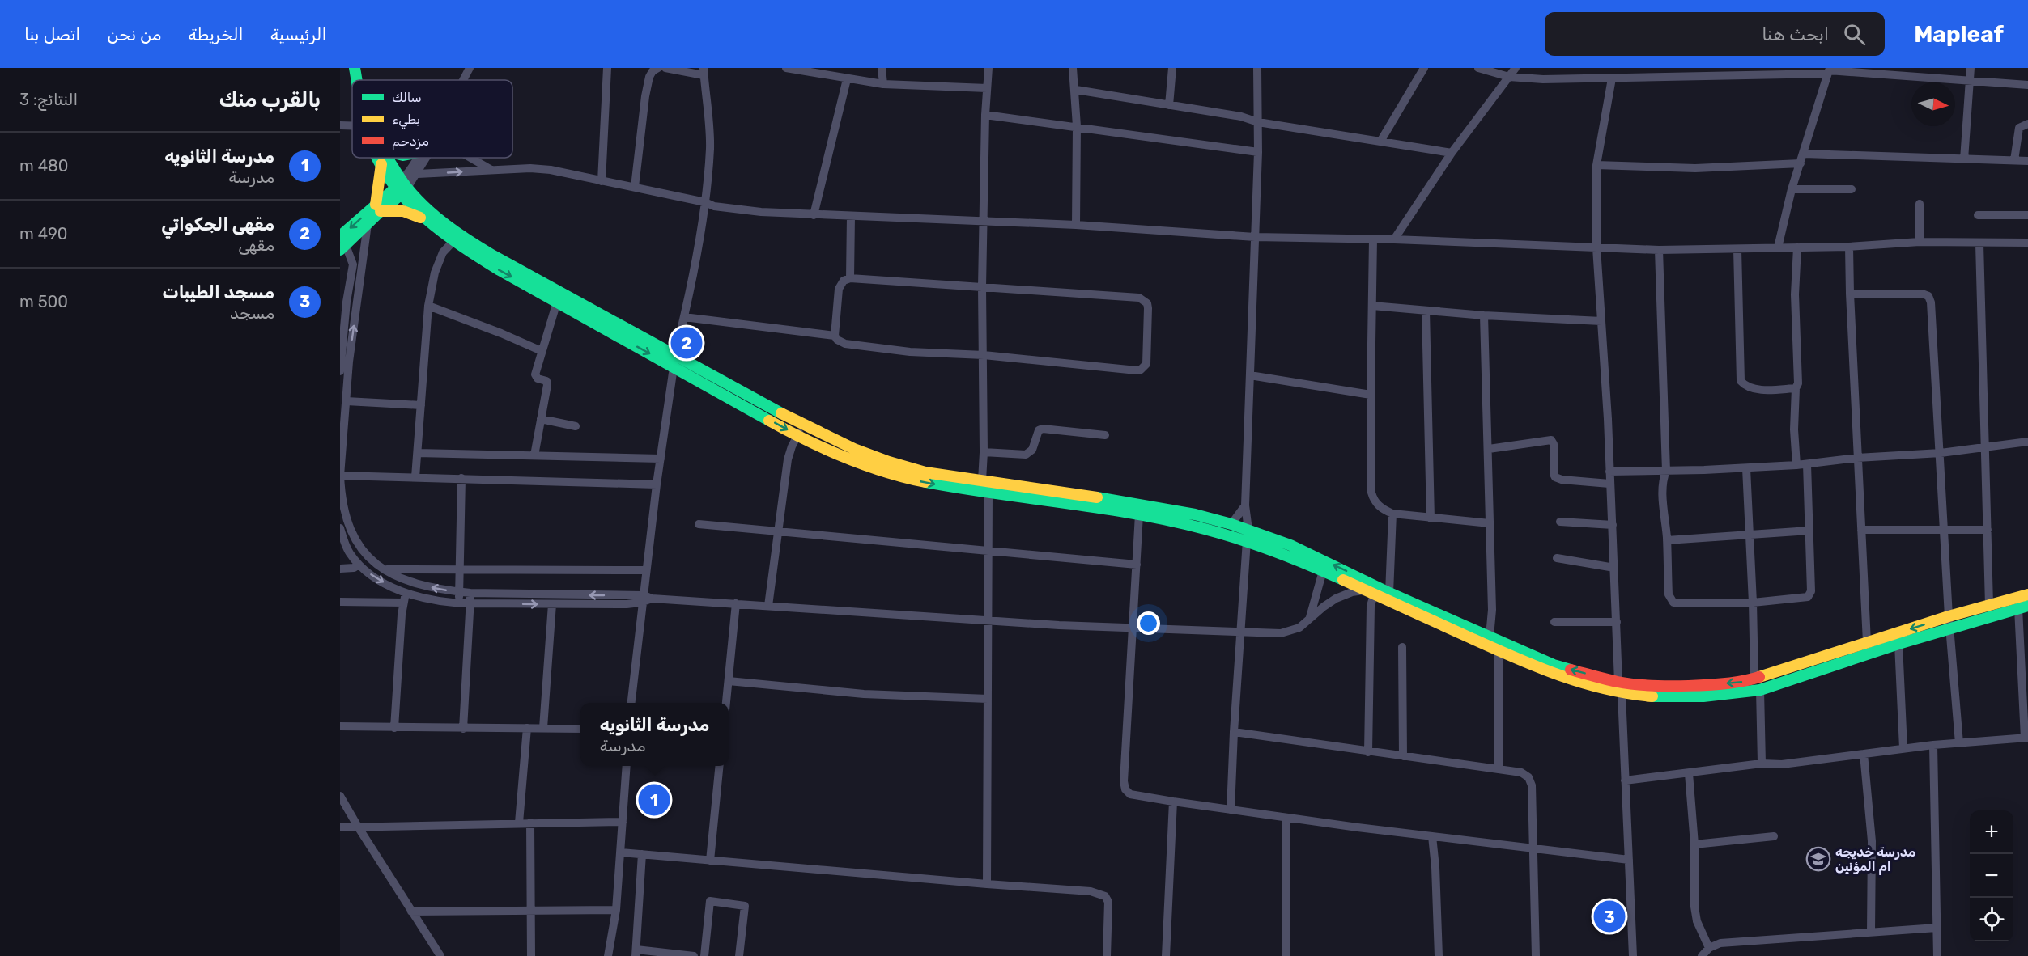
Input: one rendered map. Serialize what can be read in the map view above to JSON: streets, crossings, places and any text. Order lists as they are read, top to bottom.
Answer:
{
  "places": {
    "school or university": ["مدرسة خديجه ام المؤنين"]
  },
  "legend": ["سالك", "بطيء", "مزدحم"],
  "north": "right",
  "page": {
    "header": "Mapleaf",
    "search": "ابحث هنا",
    "nav": [
      "الرئيسية",
      "الخريطة",
      "من نحن",
      "اتصل بنا"
    ],
    "heading": ["بالقرب منك", "النتائج: 3"],
    "list": [
      {
        "mark": "1",
        "name": "مدرسة الثانويه",
        "note": "مدرسة",
        "value": "480 m"
      },
      {
        "mark": "2",
        "name": "مقهى الجكواتي",
        "note": "مقهى",
        "value": "490 m"
      },
      {
        "mark": "3",
        "name": "مسجد الطيبات",
        "note": "مسجد",
        "value": "500 m"
      }
    ],
    "pins": ["2", "1", "3"],
    "popup": ["مدرسة الثانويه", "مدرسة"],
    "map_buttons": ["+", "−"]
  }
}
